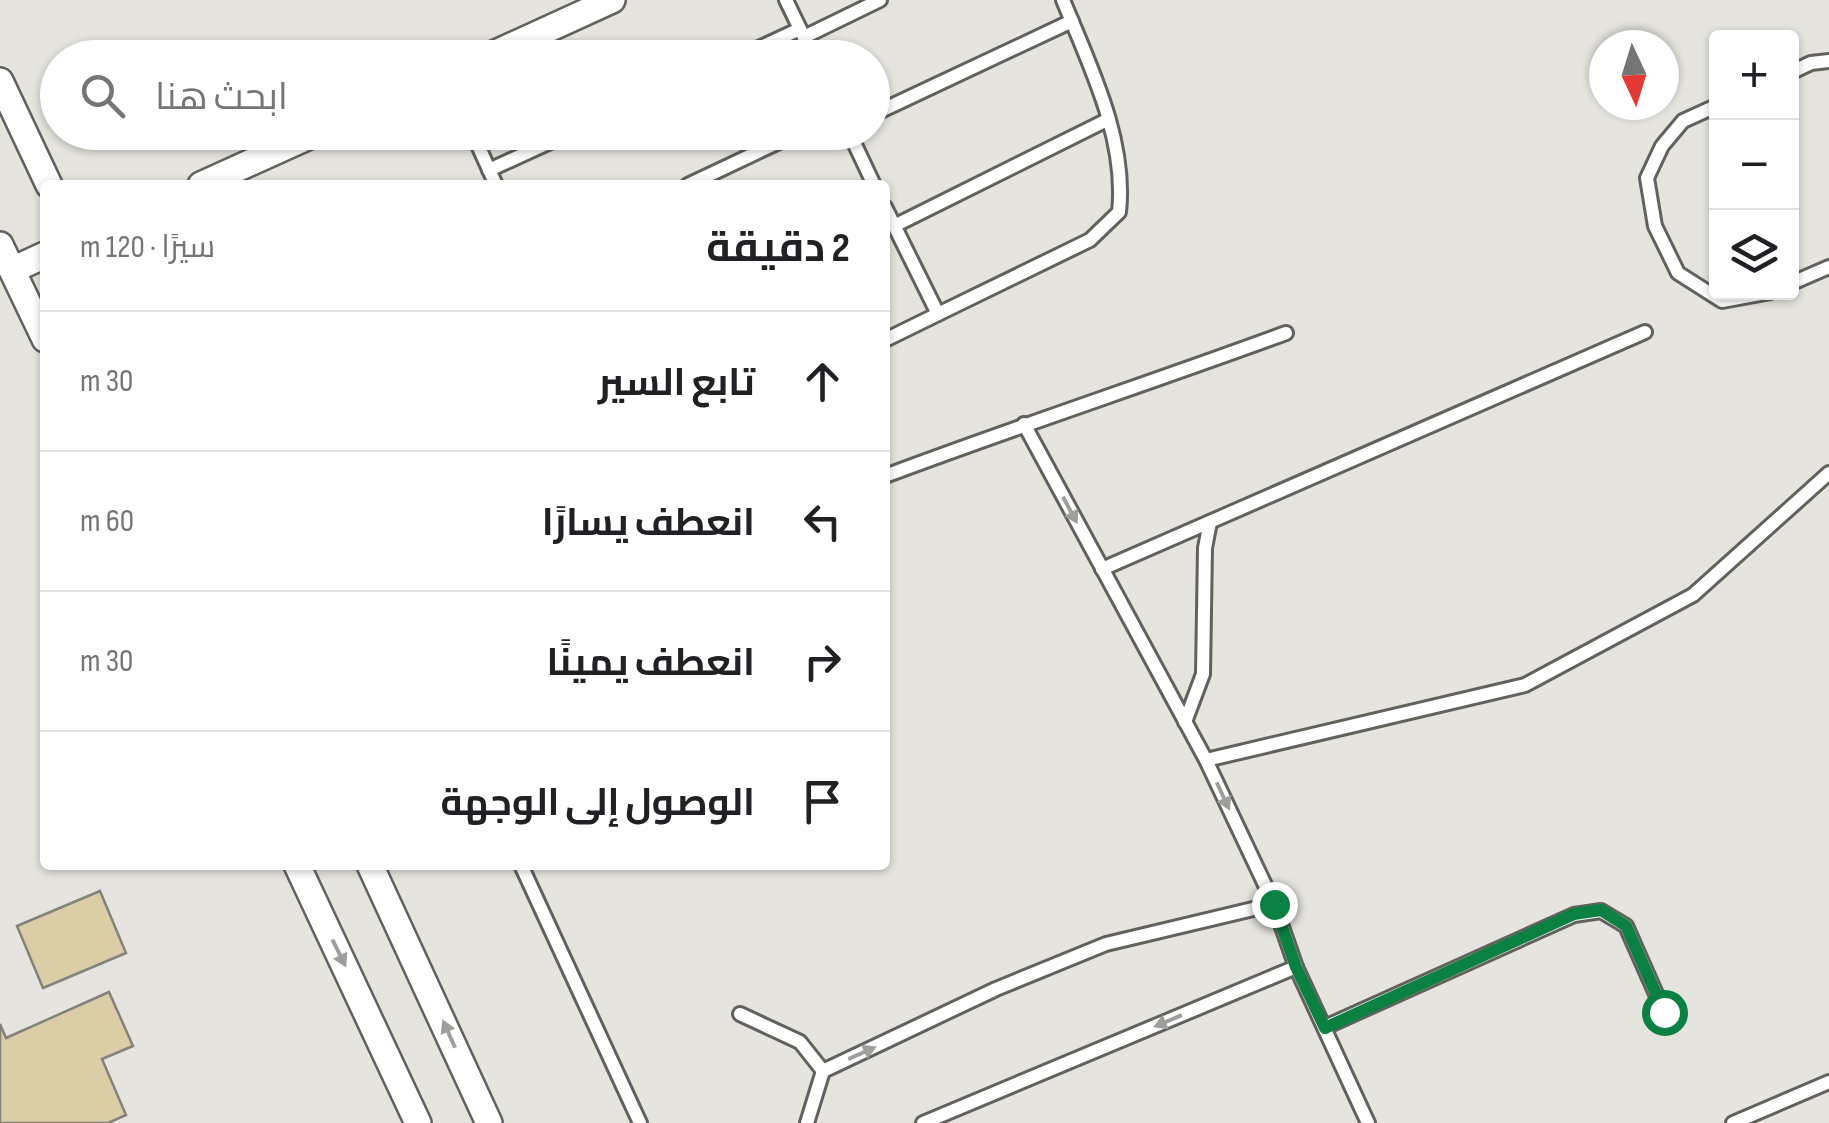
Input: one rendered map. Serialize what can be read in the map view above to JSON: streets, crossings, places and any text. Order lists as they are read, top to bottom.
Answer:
{
  "north": "bottom",
  "page": {
    "map_buttons": ["+", "−"],
    "search": "ابحث هنا",
    "heading": ["2 دقيقة", "سيرًا · 120 m"],
    "list": [
      ["تابع السير", "30 m"],
      ["انعطف يسارًا", "60 m"],
      ["انعطف يمينًا", "30 m"],
      "الوصول إلى الوجهة"
    ]
  }
}
